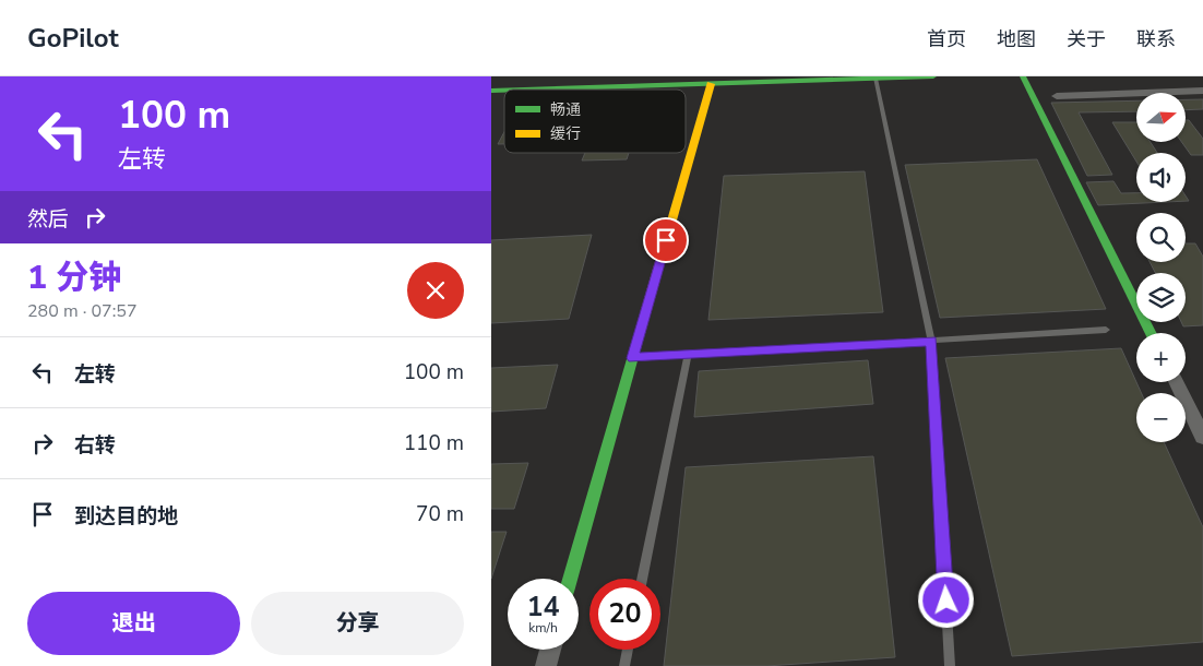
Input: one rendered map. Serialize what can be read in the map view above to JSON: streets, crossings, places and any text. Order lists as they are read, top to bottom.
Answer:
{
  "legend": ["畅通", "缓行"],
  "north": "right",
  "page": {
    "header": "GoPilot",
    "nav": [
      "首页",
      "地图",
      "关于",
      "联系"
    ],
    "turn": ["100 m", "左转"],
    "map_buttons": ["+", "−"],
    "then": "然后",
    "heading": ["1 分钟", "280 m · 07:57"],
    "list": [
      {
        "name": "左转",
        "value": "100 m"
      },
      {
        "name": "右转",
        "value": "110 m"
      },
      {
        "name": "到达目的地",
        "value": "70 m"
      }
    ],
    "speed": "14 km/h",
    "limit": "20",
    "buttons": ["退出", "分享"]
  }
}
